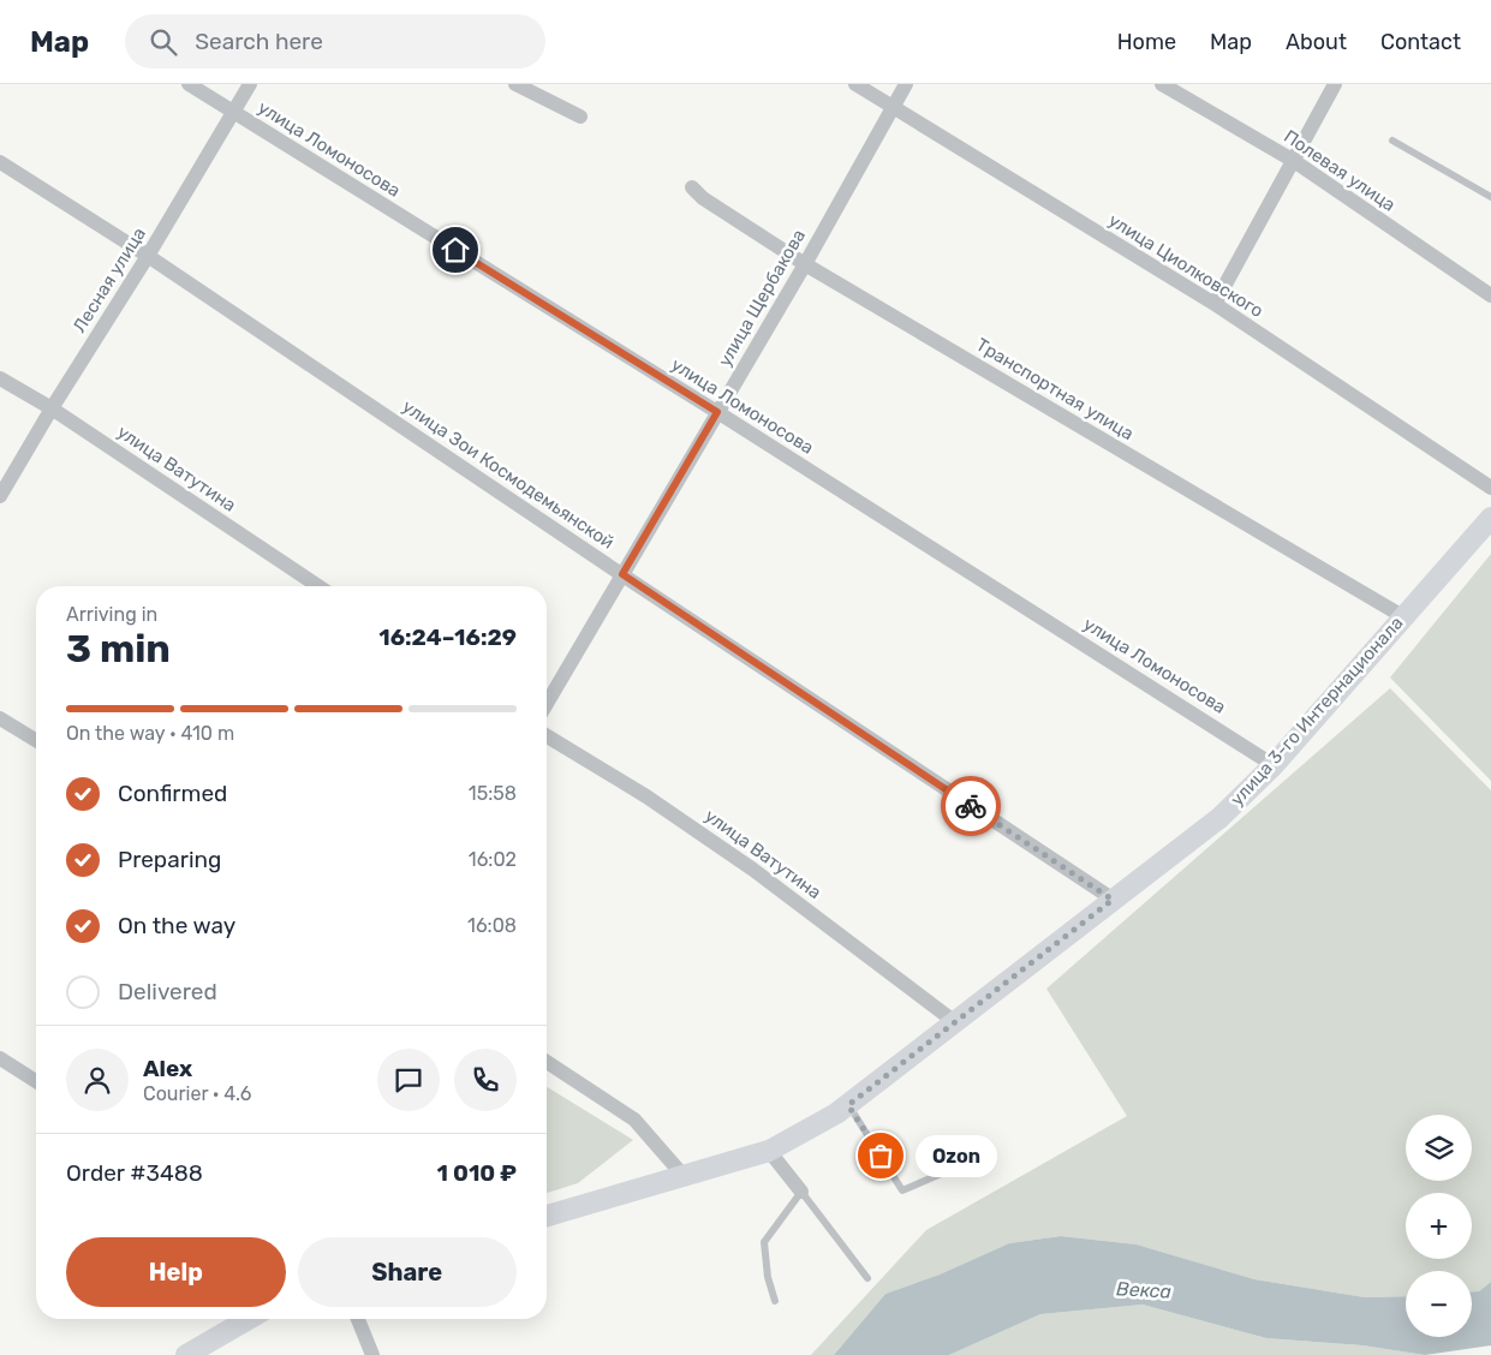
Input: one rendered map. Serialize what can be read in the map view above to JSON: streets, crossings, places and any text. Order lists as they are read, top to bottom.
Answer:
{
  "streets": {
    "main road": ["улица 3-го Интернационала"],
    "street": [
      "улица Ломоносова",
      "Полевая улица",
      "улица Циолковского",
      "Лесная улица",
      "улица Щербакова",
      "Транспортная улица",
      "улица Ватутина",
      "улица Зои Космодемьянской"
    ]
  },
  "crossings": [
    ["улица Ломоносова", "Лесная улица"],
    ["улица Ломоносова", "улица Щербакова"],
    ["улица Ломоносова", "улица 3-го Интернационала"],
    ["улица Циолковского", "улица Щербакова"],
    ["Лесная улица", "улица Ватутина"],
    ["Лесная улица", "улица Зои Космодемьянской"],
    ["улица Щербакова", "Транспортная улица"],
    ["улица Щербакова", "улица Зои Космодемьянской"],
    ["Транспортная улица", "улица 3-го Интернационала"],
    ["улица Ватутина", "улица 3-го Интернационала"],
    ["улица Зои Космодемьянской", "улица 3-го Интернационала"]
  ],
  "water": ["Векса"],
  "places": ["Ozon"],
  "page": {
    "header": "Map",
    "search": "Search here",
    "nav": [
      "Home",
      "Map",
      "About",
      "Contact"
    ],
    "heading": ["3 min", "Arriving in", "16:24–16:29"],
    "panel": [
      "Alex",
      "Courier · 4.6",
      "Order #3488",
      "1 010 ₽"
    ],
    "bar": "On the way · 410 m",
    "list": [
      ["Confirmed", "15:58"],
      ["Preparing", "16:02"],
      ["On the way", "16:08"],
      "Delivered"
    ],
    "map_buttons": ["+", "−"],
    "bubble": "Ozon",
    "buttons": ["Help", "Share"]
  }
}
